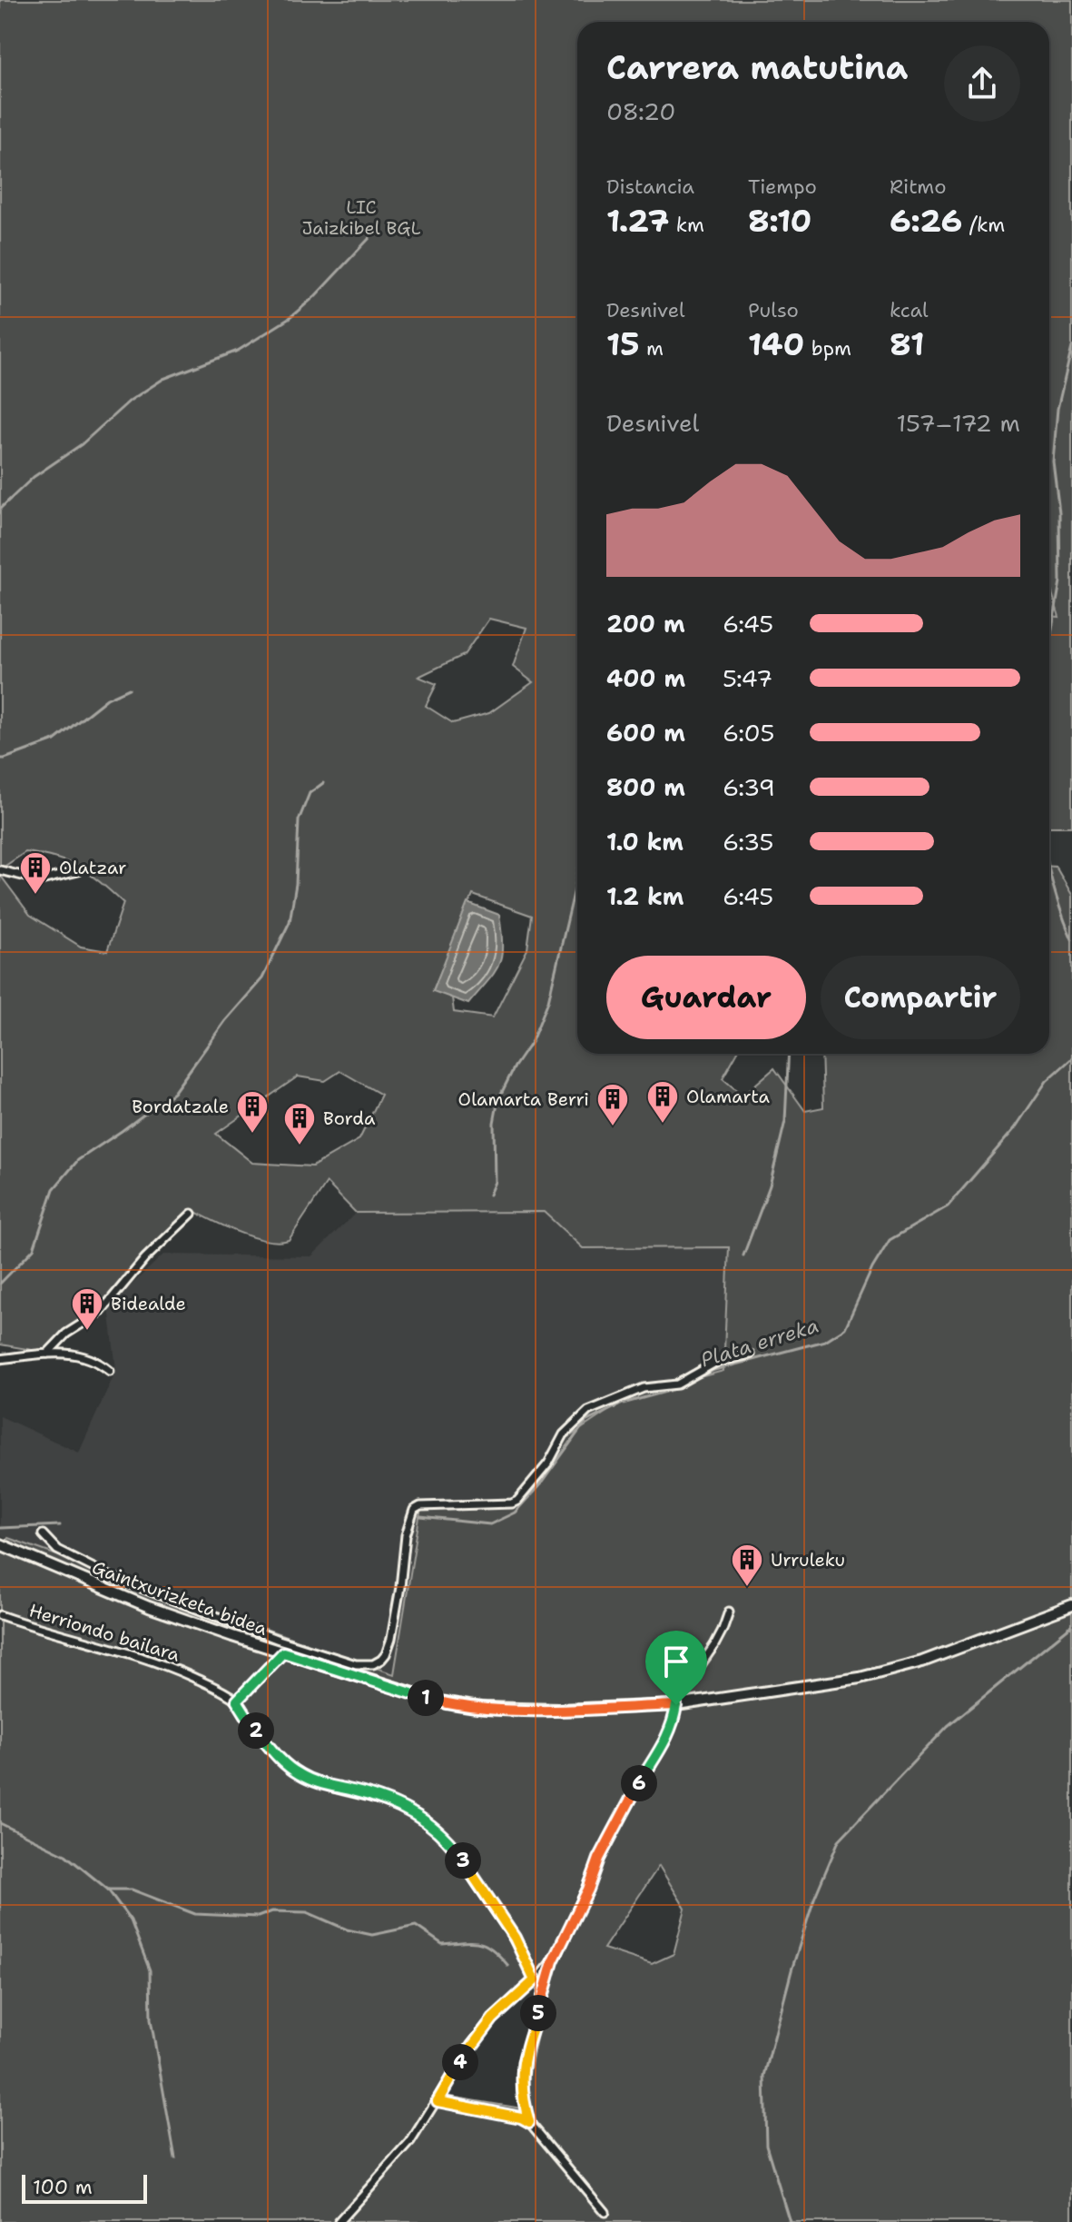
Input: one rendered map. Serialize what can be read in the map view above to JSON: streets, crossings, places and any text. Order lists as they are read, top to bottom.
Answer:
{
  "streets": {
    "main road": ["Gaintxurizketa bidea"],
    "street": ["Herriondo bailara"]
  },
  "water": ["Plata erreka"],
  "parks": ["LIC Jaizkibel BGL"],
  "places": {
    "building": [
      "Olatzar",
      "Olamarta",
      "Olamarta Berri",
      "Bordatzale",
      "Borda",
      "Bidealde",
      "Urruleku"
    ]
  },
  "scale_bar": "100 m",
  "page": {
    "heading": ["Carrera matutina", "08:20"],
    "stats": [
      ["Distancia", "1.27 km"],
      ["Tiempo", "8:10"],
      ["Ritmo", "6:26 /km"],
      ["Desnivel", "15 m"],
      ["Pulso", "140 bpm"],
      ["kcal", "81"]
    ],
    "chart": ["Desnivel", "157–172 m"],
    "list": [
      {
        "name": "200 m",
        "note": "6:45"
      },
      {
        "name": "400 m",
        "note": "5:47"
      },
      {
        "name": "600 m",
        "note": "6:05"
      },
      {
        "name": "800 m",
        "note": "6:39"
      },
      {
        "name": "1.0 km",
        "note": "6:35"
      },
      {
        "name": "1.2 km",
        "note": "6:45"
      }
    ],
    "buttons": ["Guardar", "Compartir"],
    "pins": [
      "1",
      "2",
      "6",
      "3",
      "5",
      "4"
    ],
    "scale": "100 m"
  }
}
